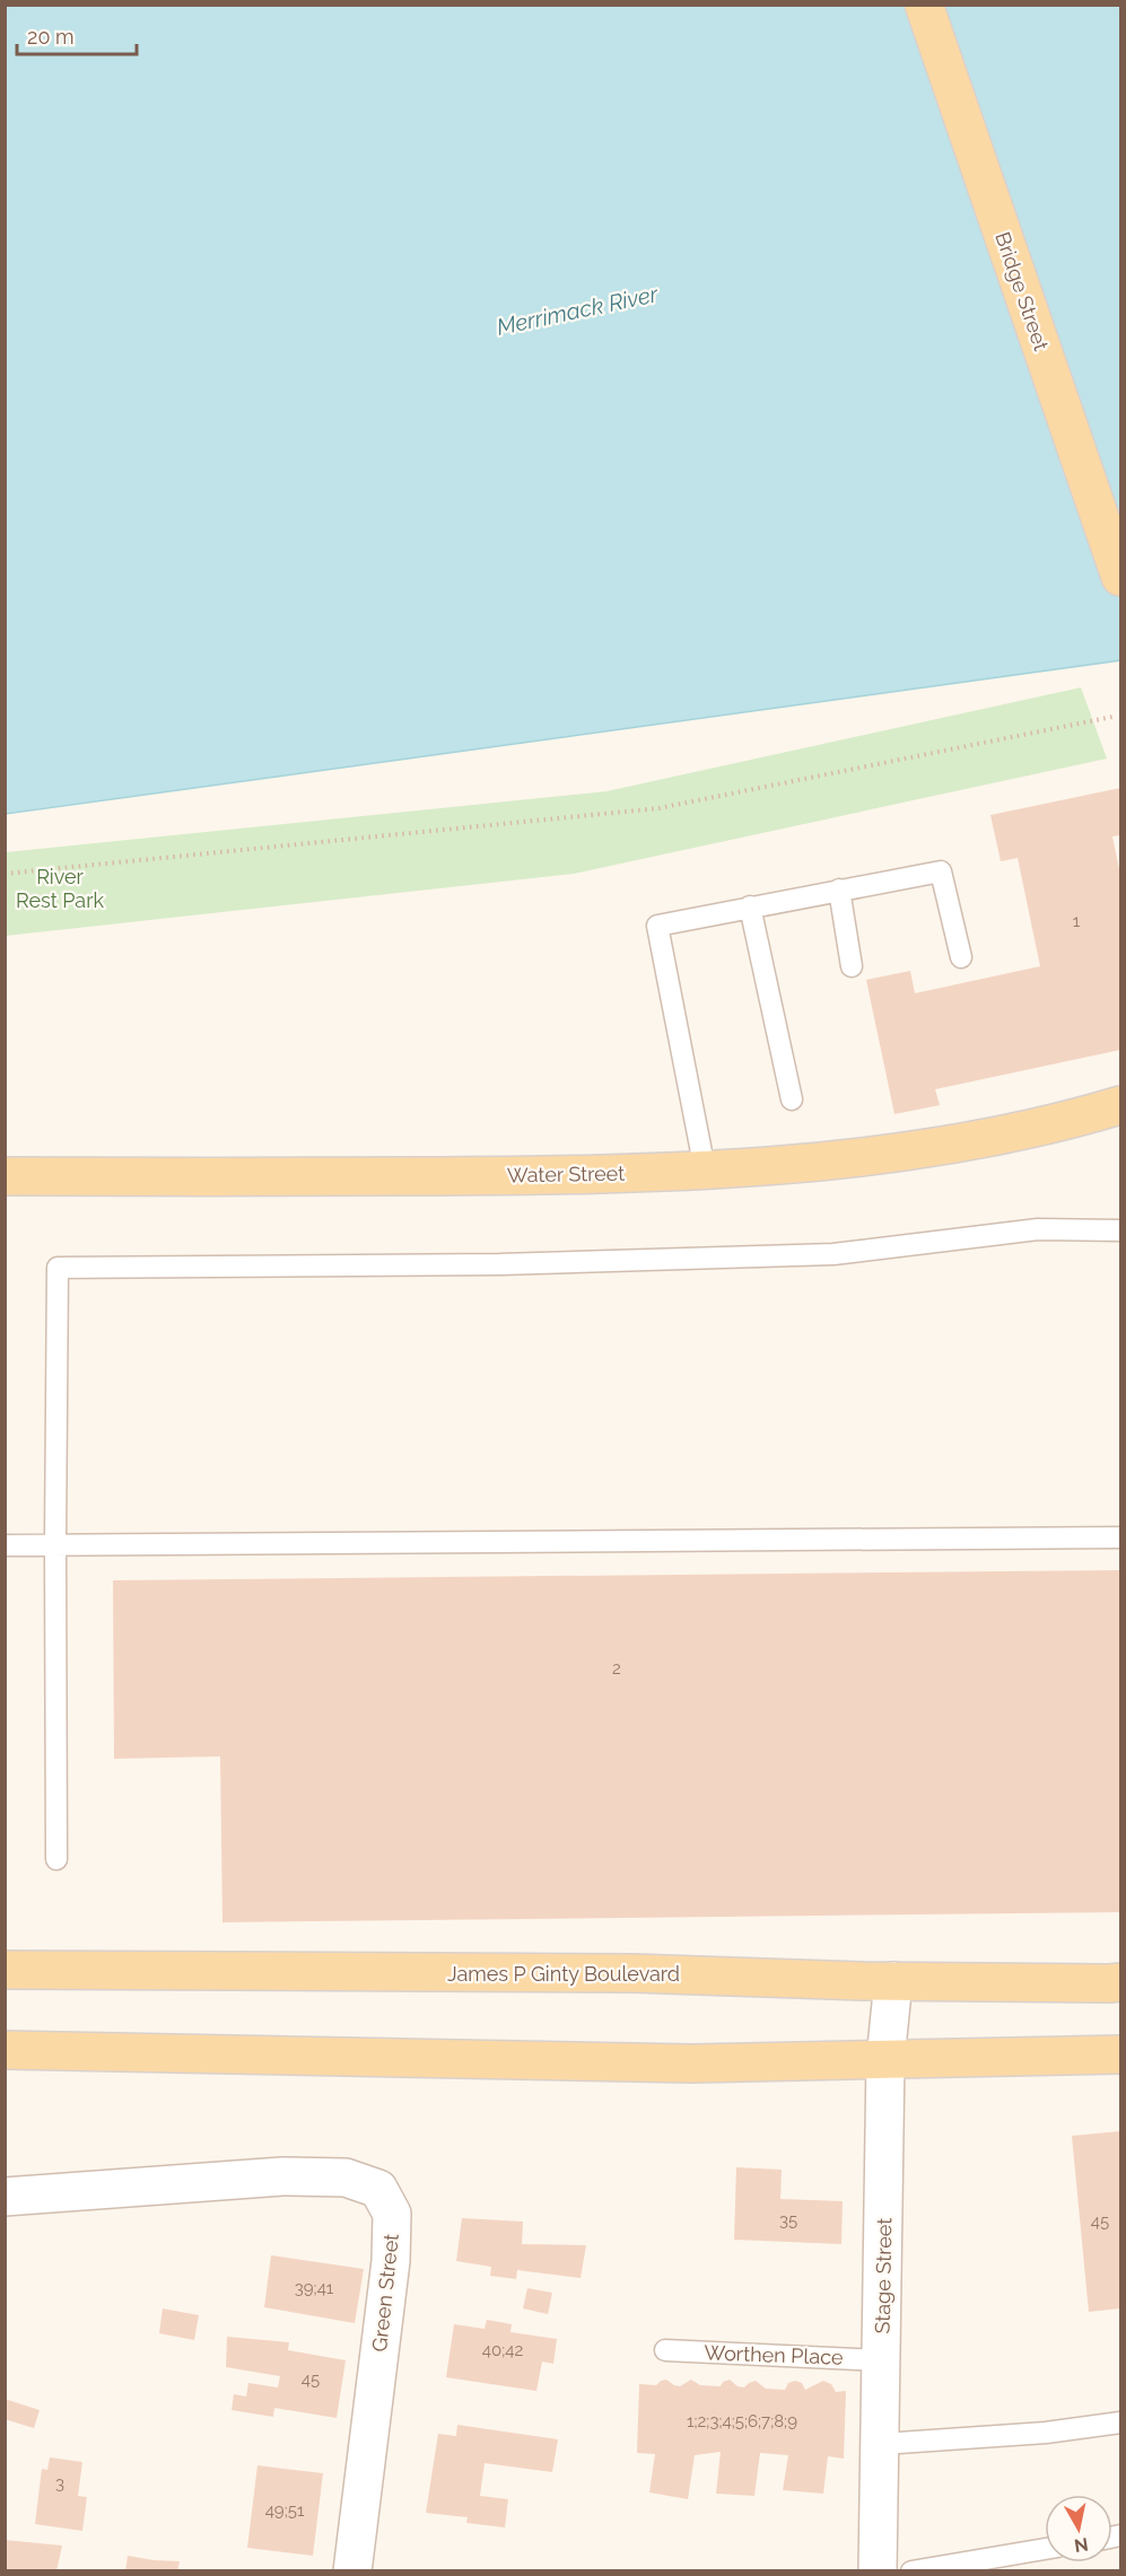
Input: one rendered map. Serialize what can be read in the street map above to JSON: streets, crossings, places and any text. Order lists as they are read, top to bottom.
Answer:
{
  "streets": {
    "main road": ["Bridge Street", "Water Street", "James P Ginty Boulevard"],
    "street": ["Stage Street", "Green Street"],
    "lane": ["Worthen Place"]
  },
  "crossings": [
    ["James P Ginty Boulevard", "Stage Street"],
    ["Stage Street", "Worthen Place"]
  ],
  "water": ["Merrimack River"],
  "parks": ["River Rest Park"],
  "house_numbers": [
    "1",
    "2",
    "35",
    "45",
    "39;41",
    "40;42",
    "45",
    "1;2;3;4;5;6;7;8;9",
    "3",
    "49;51"
  ],
  "scale_bar": "20 m",
  "north": "bottom"
}
